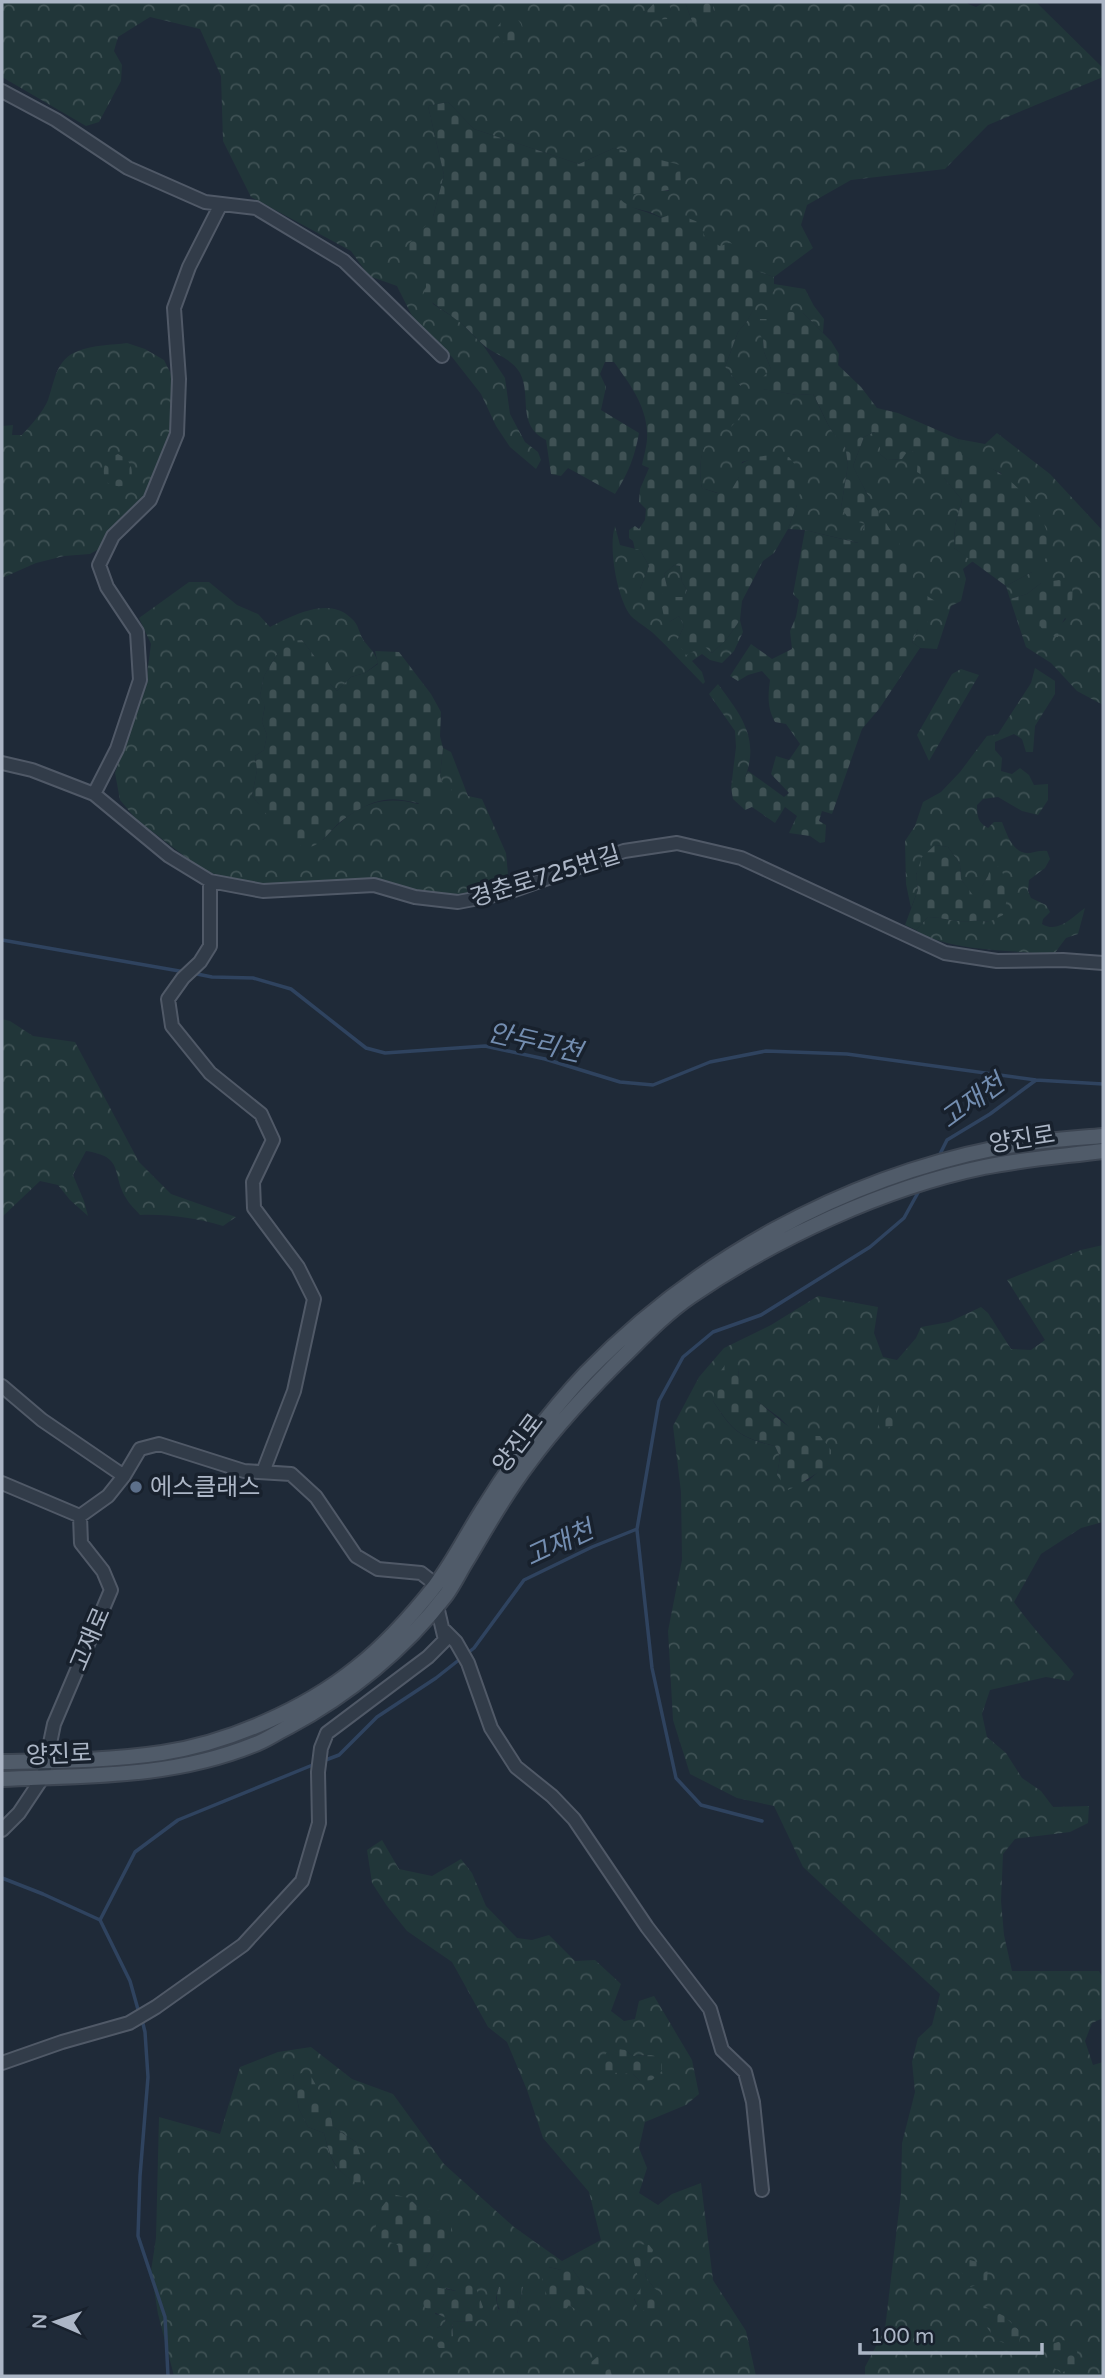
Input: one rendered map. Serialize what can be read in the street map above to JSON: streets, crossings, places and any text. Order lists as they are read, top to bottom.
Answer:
{
  "streets": {
    "main road": ["양진로"],
    "street": ["경춘로725번길", "고재로"]
  },
  "crossings": [
    ["양진로", "고재로"]
  ],
  "water": ["안두리천", "고재천"],
  "places": ["에스클래스"],
  "scale_bar": "100 m",
  "north": "left"
}
